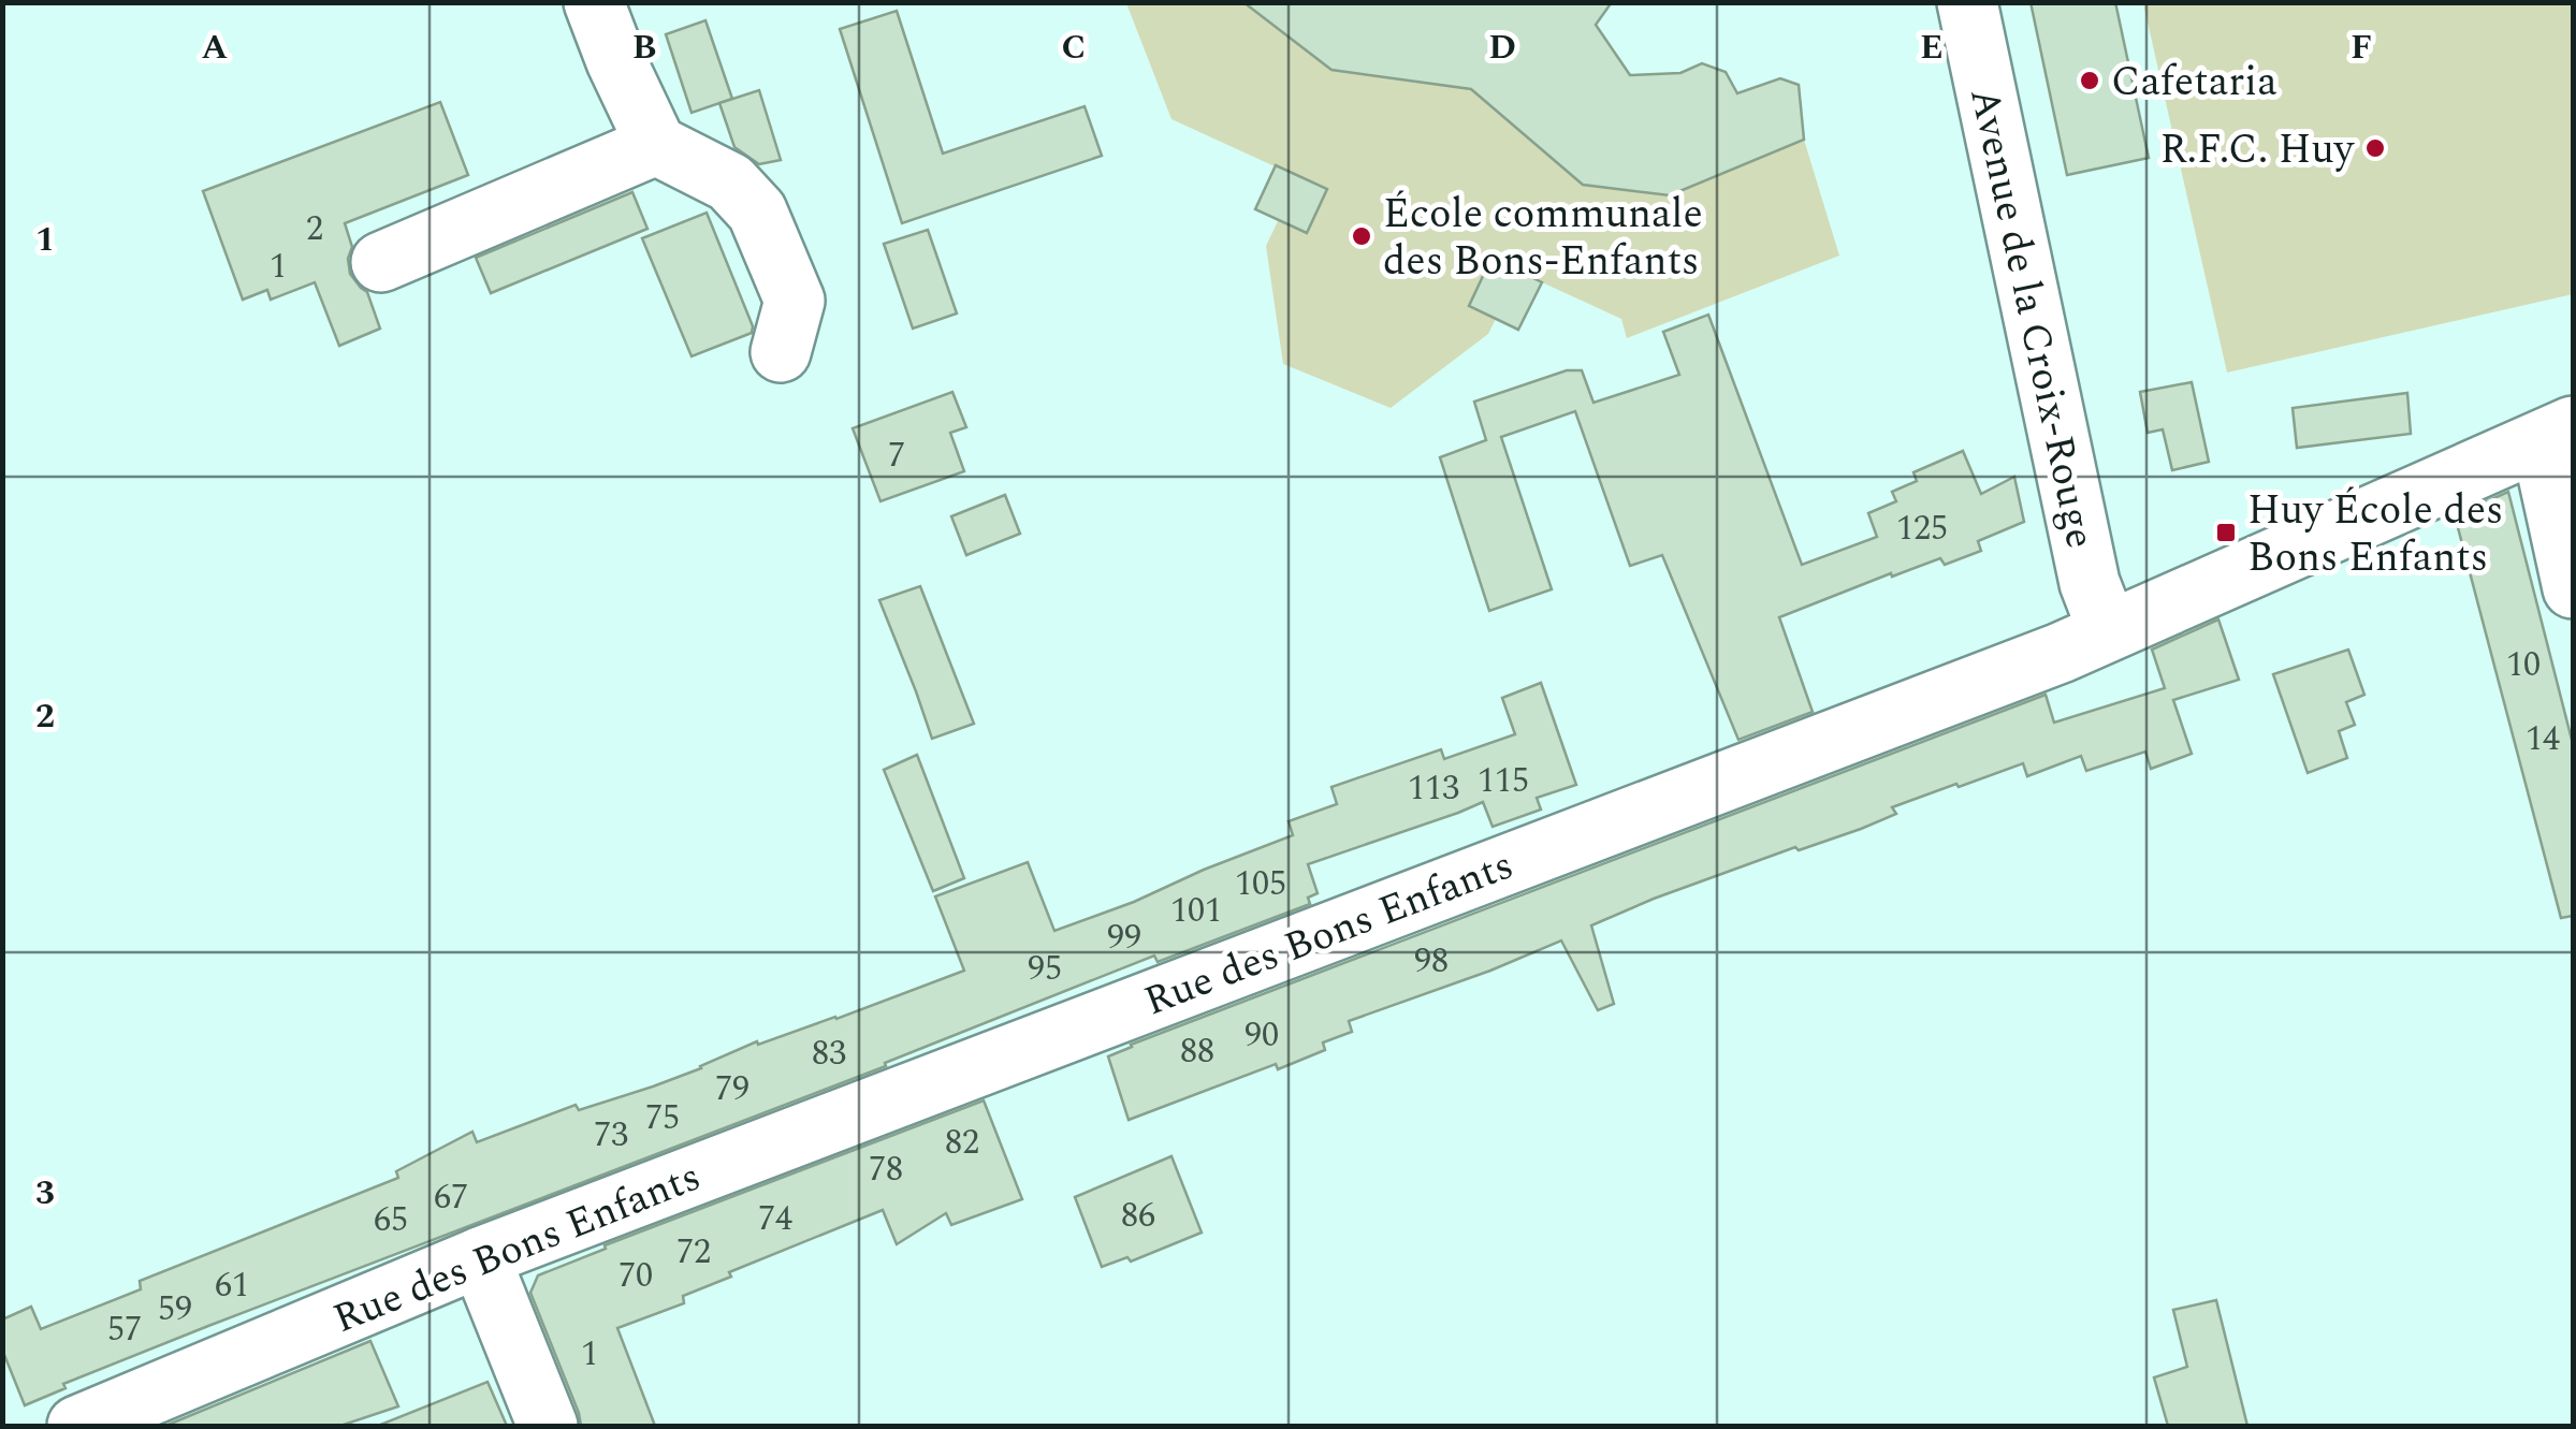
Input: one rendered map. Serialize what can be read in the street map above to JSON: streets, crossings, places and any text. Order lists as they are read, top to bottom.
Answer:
{
  "streets": {
    "street": ["Avenue de la Croix-Rouge", "Rue des Bons Enfants"]
  },
  "crossings": [
    ["Avenue de la Croix-Rouge", "Rue des Bons Enfants"]
  ],
  "places": {
    "other": ["Cafetaria", "R.F.C. Huy", "École communale des Bons-Enfants"],
    "transit": ["Huy École des Bons Enfants"]
  },
  "house_numbers": [
    "2",
    "1",
    "7",
    "125",
    "10",
    "14",
    "115",
    "113",
    "105",
    "101",
    "99",
    "98",
    "95",
    "90",
    "88",
    "83",
    "79",
    "75",
    "73",
    "82",
    "78",
    "67",
    "86",
    "74",
    "65",
    "72",
    "70",
    "61",
    "59",
    "57",
    "1"
  ],
  "grid": {
    "columns": [
      "A",
      "B",
      "C",
      "D",
      "E",
      "F"
    ],
    "rows": ["1", "2", "3"]
  }
}
